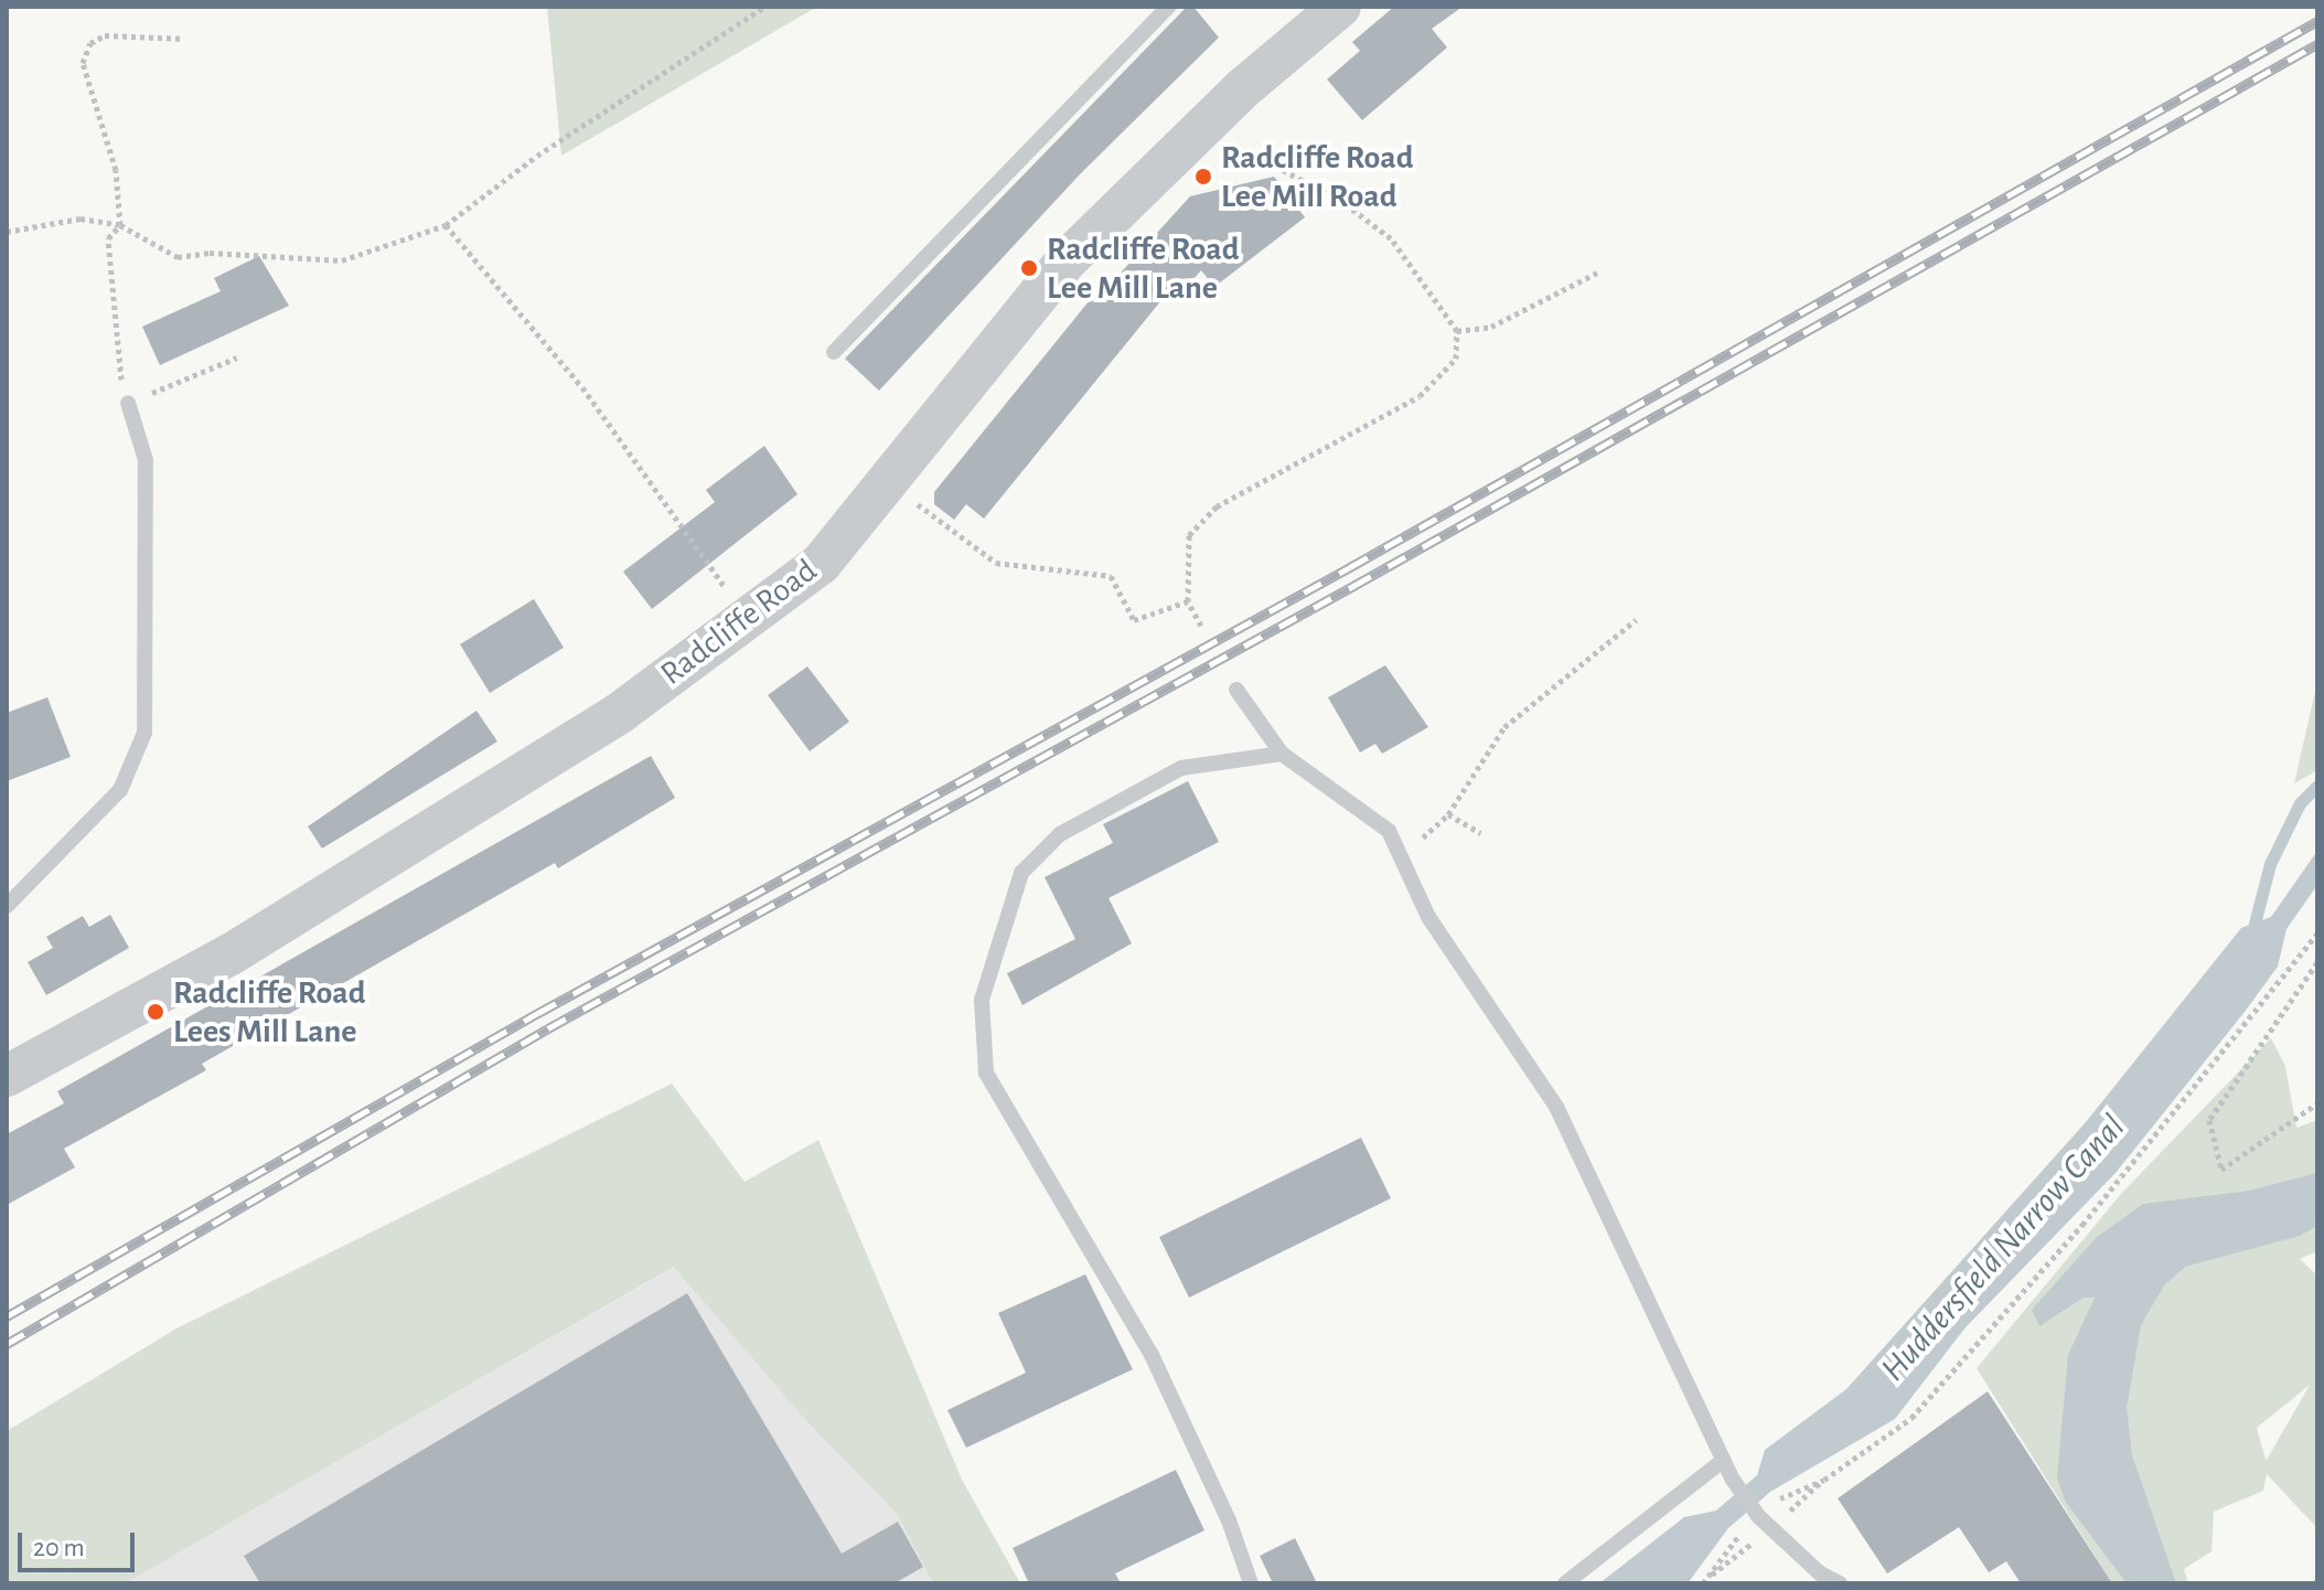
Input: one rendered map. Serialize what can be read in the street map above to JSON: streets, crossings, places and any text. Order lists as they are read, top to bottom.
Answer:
{
  "streets": {
    "street": ["Radcliffe Road"]
  },
  "water": ["Huddersfield Narrow Canal"],
  "places": ["Radcliffe Road Lee Mill Road", "Radcliffe Road Lee Mill Lane", "Radcliffe Road Lees Mill Lane"],
  "scale_bar": "20 m"
}
